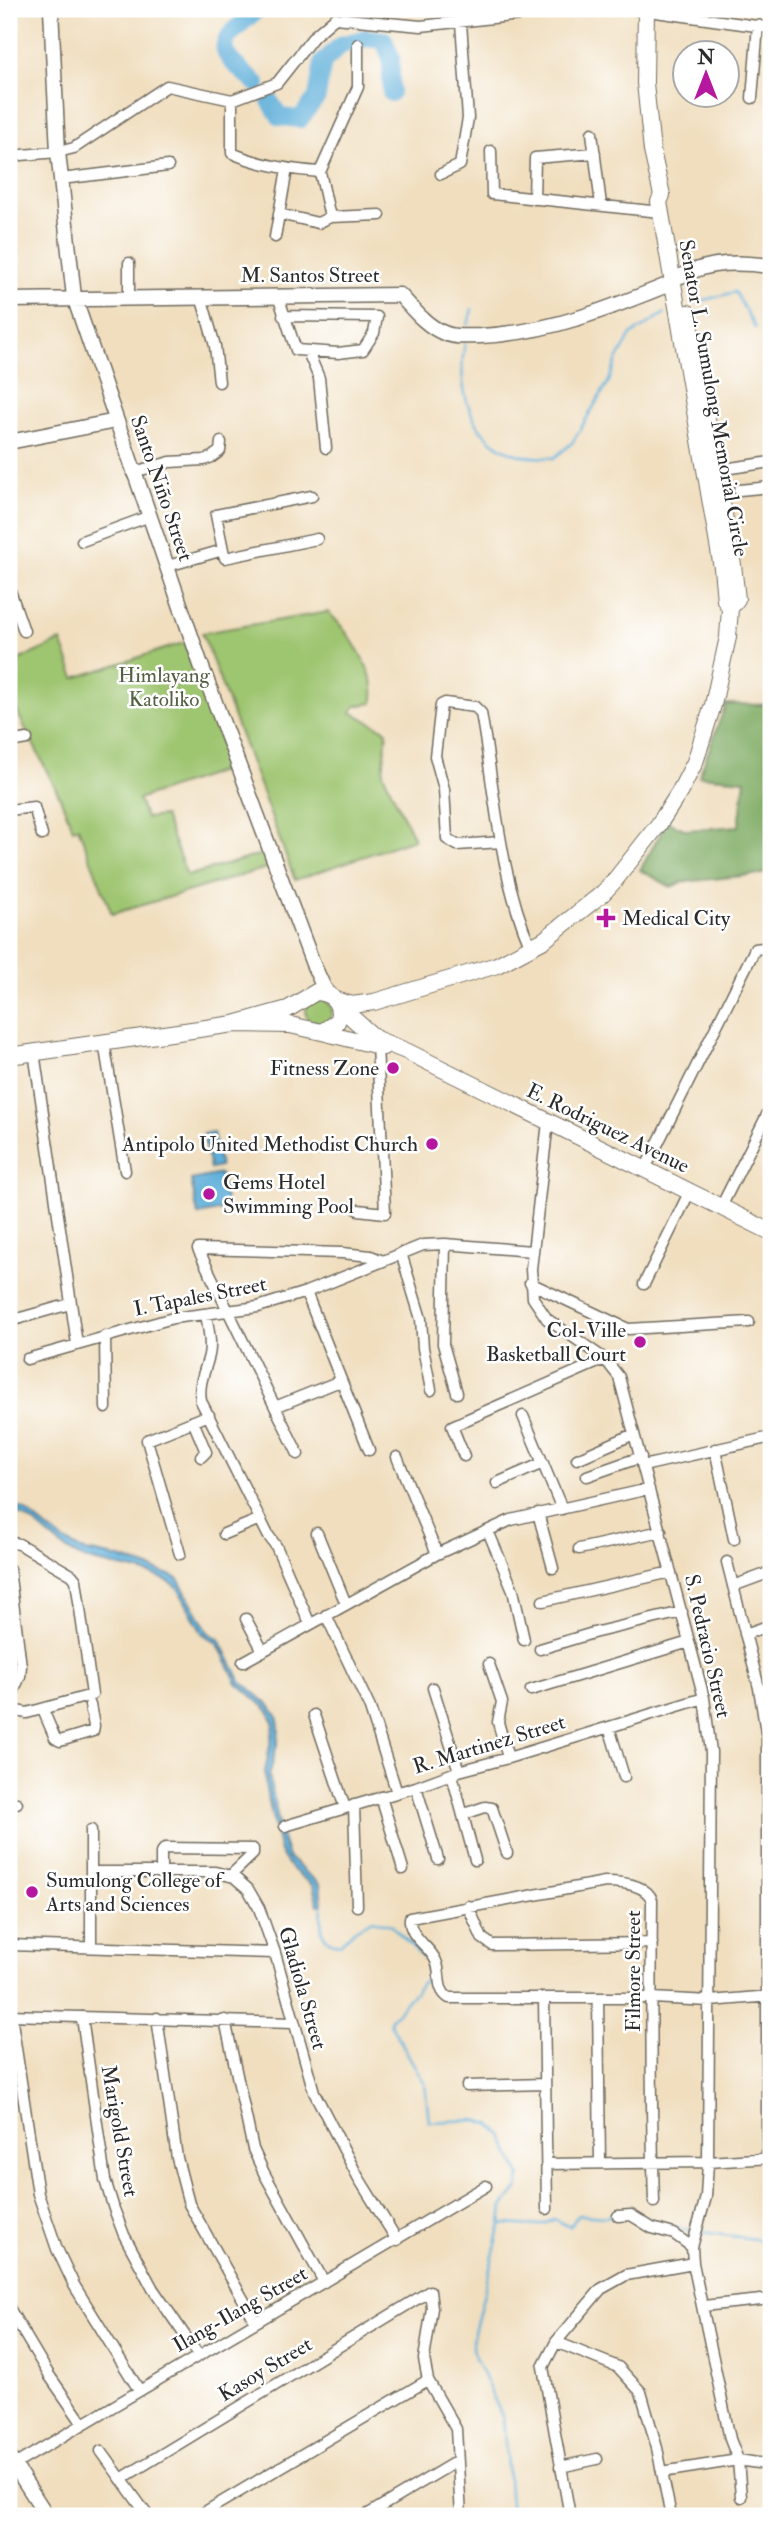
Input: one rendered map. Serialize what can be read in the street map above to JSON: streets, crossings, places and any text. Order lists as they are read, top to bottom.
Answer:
{
  "streets": {
    "main road": [
      "M. Santos Street",
      "Senator L. Sumulong Memorial Circle",
      "Santo Niño Street",
      "E. Rodriguez Avenue"
    ],
    "street": [
      "I. Tapales Street",
      "S. Pedracio Street",
      "R. Martinez Street",
      "Filmore Street",
      "Gladiola Street",
      "Marigold Street",
      "Ilang-Ilang Street",
      "Kasoy Street"
    ]
  },
  "crossings": [
    ["M. Santos Street", "Senator L. Sumulong Memorial Circle"],
    ["M. Santos Street", "Santo Niño Street"],
    ["Senator L. Sumulong Memorial Circle", "Santo Niño Street"],
    ["Senator L. Sumulong Memorial Circle", "E. Rodriguez Avenue"],
    ["Santo Niño Street", "E. Rodriguez Avenue"],
    ["E. Rodriguez Avenue", "S. Pedracio Street"],
    ["I. Tapales Street", "S. Pedracio Street"],
    ["S. Pedracio Street", "R. Martinez Street"],
    ["Gladiola Street", "Ilang-Ilang Street"],
    ["Marigold Street", "Ilang-Ilang Street"]
  ],
  "parks": ["Himlayang Katoliko"],
  "places": {
    "health": ["Medical City"],
    "other": [
      "Fitness Zone",
      "Antipolo United Methodist Church",
      "Gems Hotel Swimming Pool",
      "Col-Ville Basketball Court",
      "Sumulong College of Arts and Sciences"
    ]
  },
  "north": "top"
}
